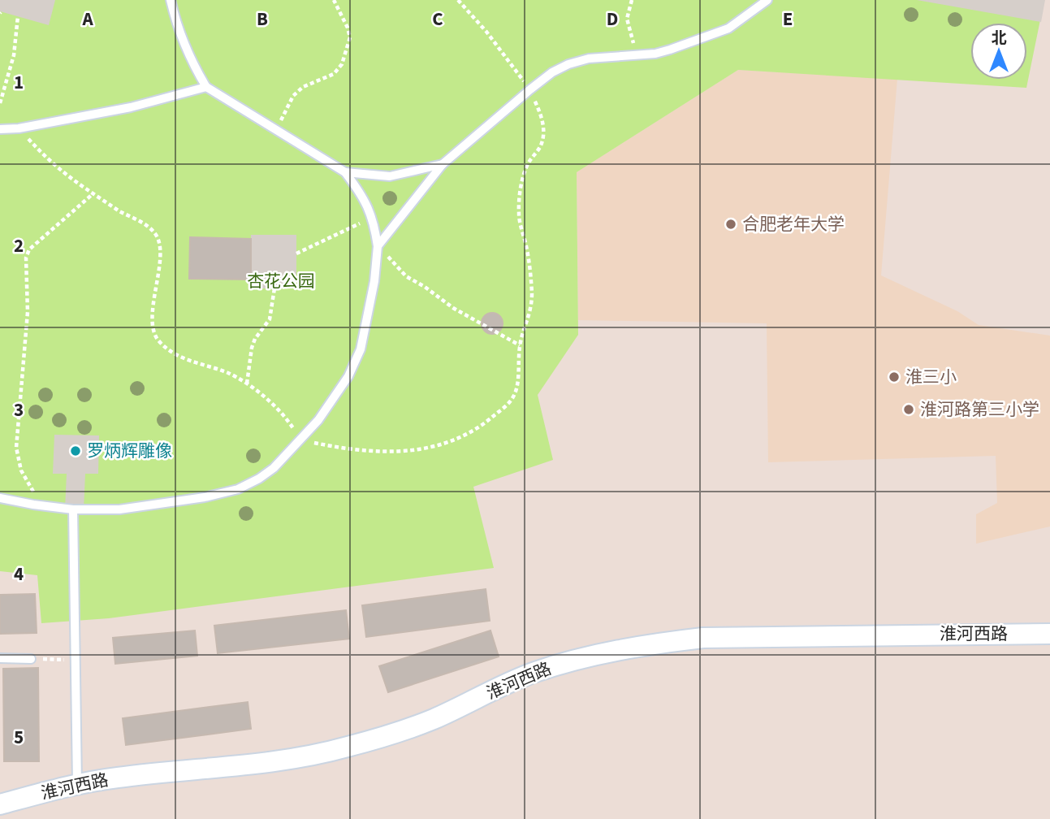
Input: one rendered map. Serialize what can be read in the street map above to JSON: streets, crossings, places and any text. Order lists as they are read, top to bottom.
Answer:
{
  "streets": {
    "street": ["淮河西路"]
  },
  "parks": ["杏花公园"],
  "places": [
    "合肥老年大学",
    "淮三小",
    "淮河路第三小学",
    "罗炳辉雕像"
  ],
  "north": "top",
  "grid": {
    "columns": [
      "A",
      "B",
      "C",
      "D",
      "E"
    ],
    "rows": [
      "1",
      "2",
      "3",
      "4",
      "5"
    ]
  }
}
